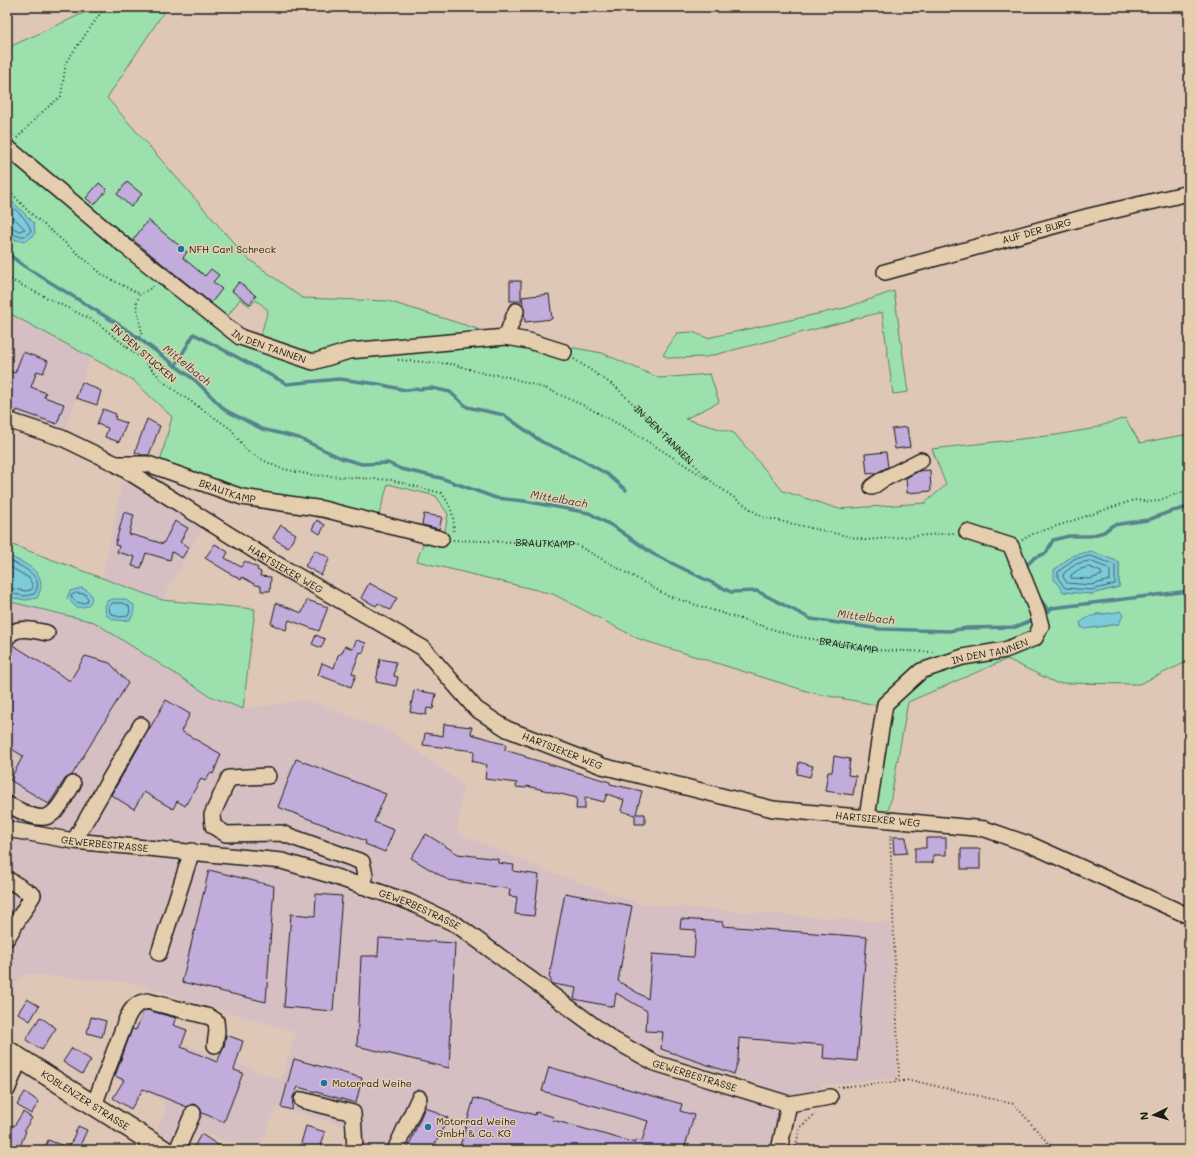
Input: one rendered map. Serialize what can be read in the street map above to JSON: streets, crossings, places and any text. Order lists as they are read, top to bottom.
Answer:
{
  "streets": {
    "main road": ["KOBLENZER STRASSE"],
    "street": [
      "AUF DER BURG",
      "IN DEN TANNEN",
      "BRAUTKAMP",
      "HARTSIEKER WEG",
      "GEWERBESTRASSE"
    ],
    "path": ["IN DEN STUCKEN"]
  },
  "crossings": [
    ["IN DEN TANNEN", "HARTSIEKER WEG"],
    ["IN DEN STUCKEN", "BRAUTKAMP"],
    ["BRAUTKAMP", "HARTSIEKER WEG"]
  ],
  "water": ["Mittelbach"],
  "places": ["NFH Carl Schreck", "Motorrad Weihe", "Motorrad Weihe GmbH & Co. KG"],
  "north": "left"
}
